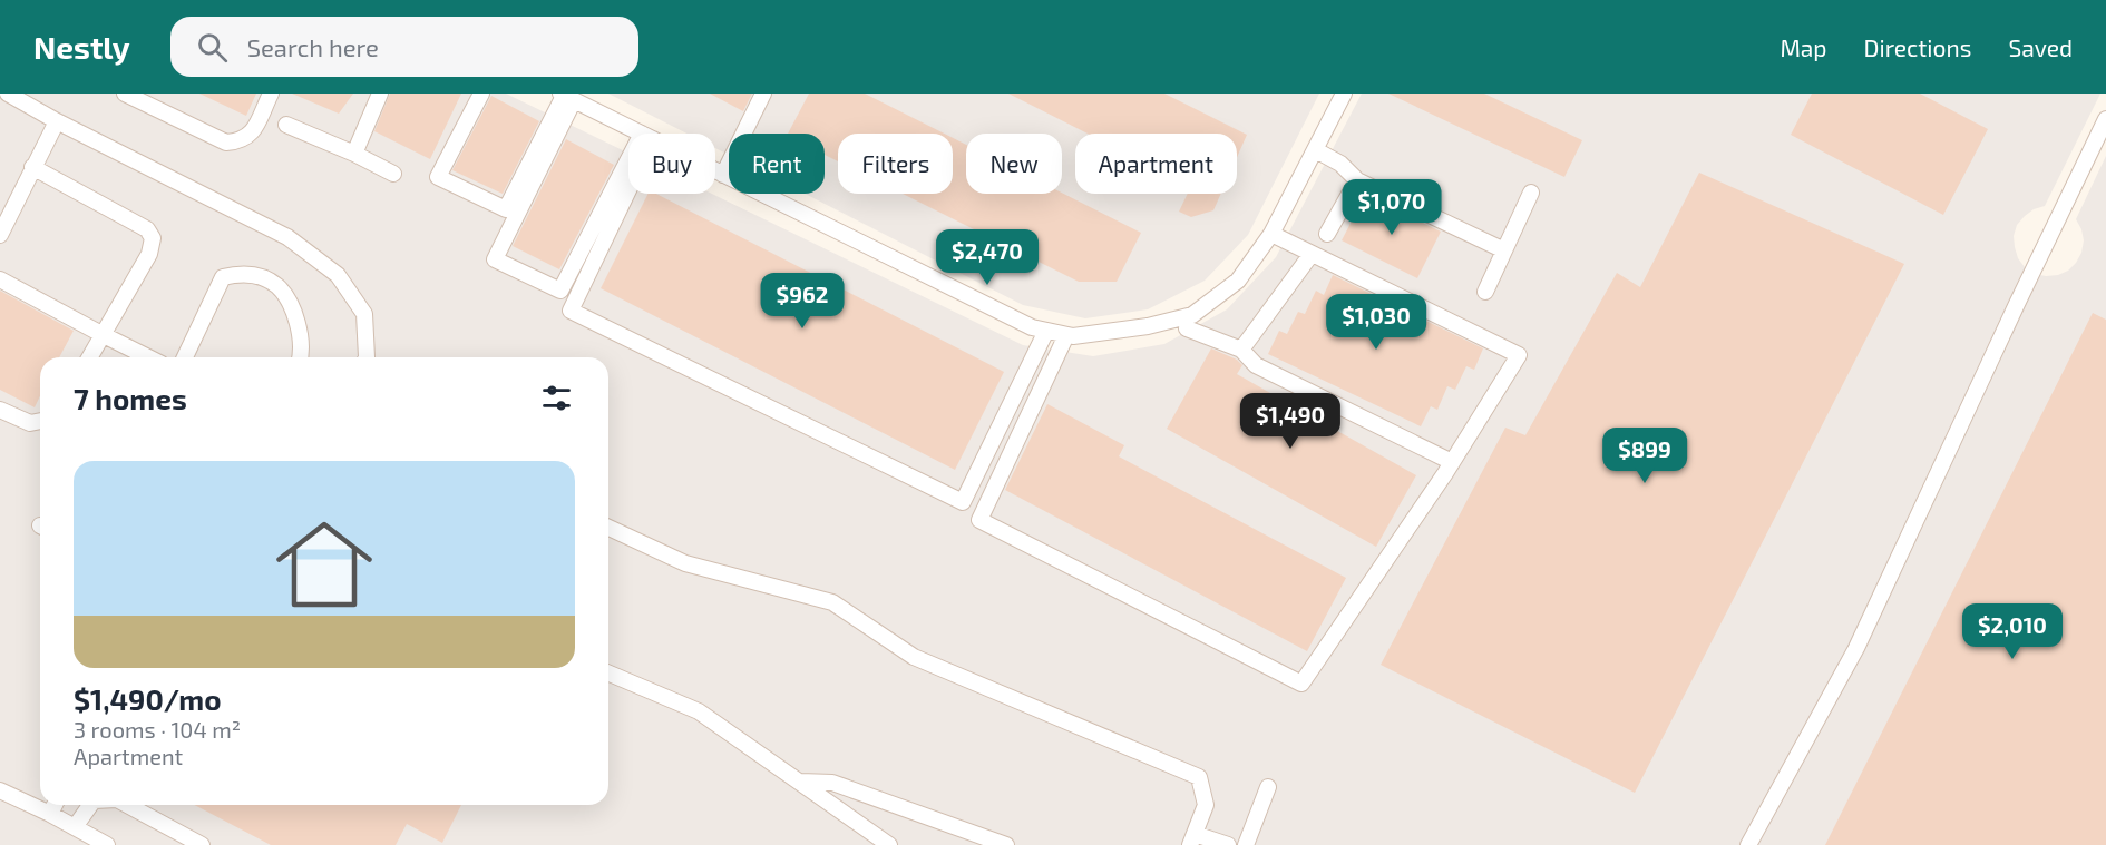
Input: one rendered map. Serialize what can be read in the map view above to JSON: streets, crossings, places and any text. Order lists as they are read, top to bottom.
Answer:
{
  "page": {
    "header": "Nestly",
    "search": "Search here",
    "nav": ["Map", "Directions", "Saved"],
    "chip": [
      "Buy",
      "Rent",
      "Filters",
      "New",
      "Apartment"
    ],
    "price": [
      "$1,070",
      "$2,470",
      "$962",
      "$1,030",
      "$1,490",
      "$899",
      "$2,010"
    ],
    "heading": "7 homes",
    "list": [
      {
        "name": "$1,490/mo",
        "note": "3 rooms · 104 m² · Apartment"
      }
    ]
  }
}
